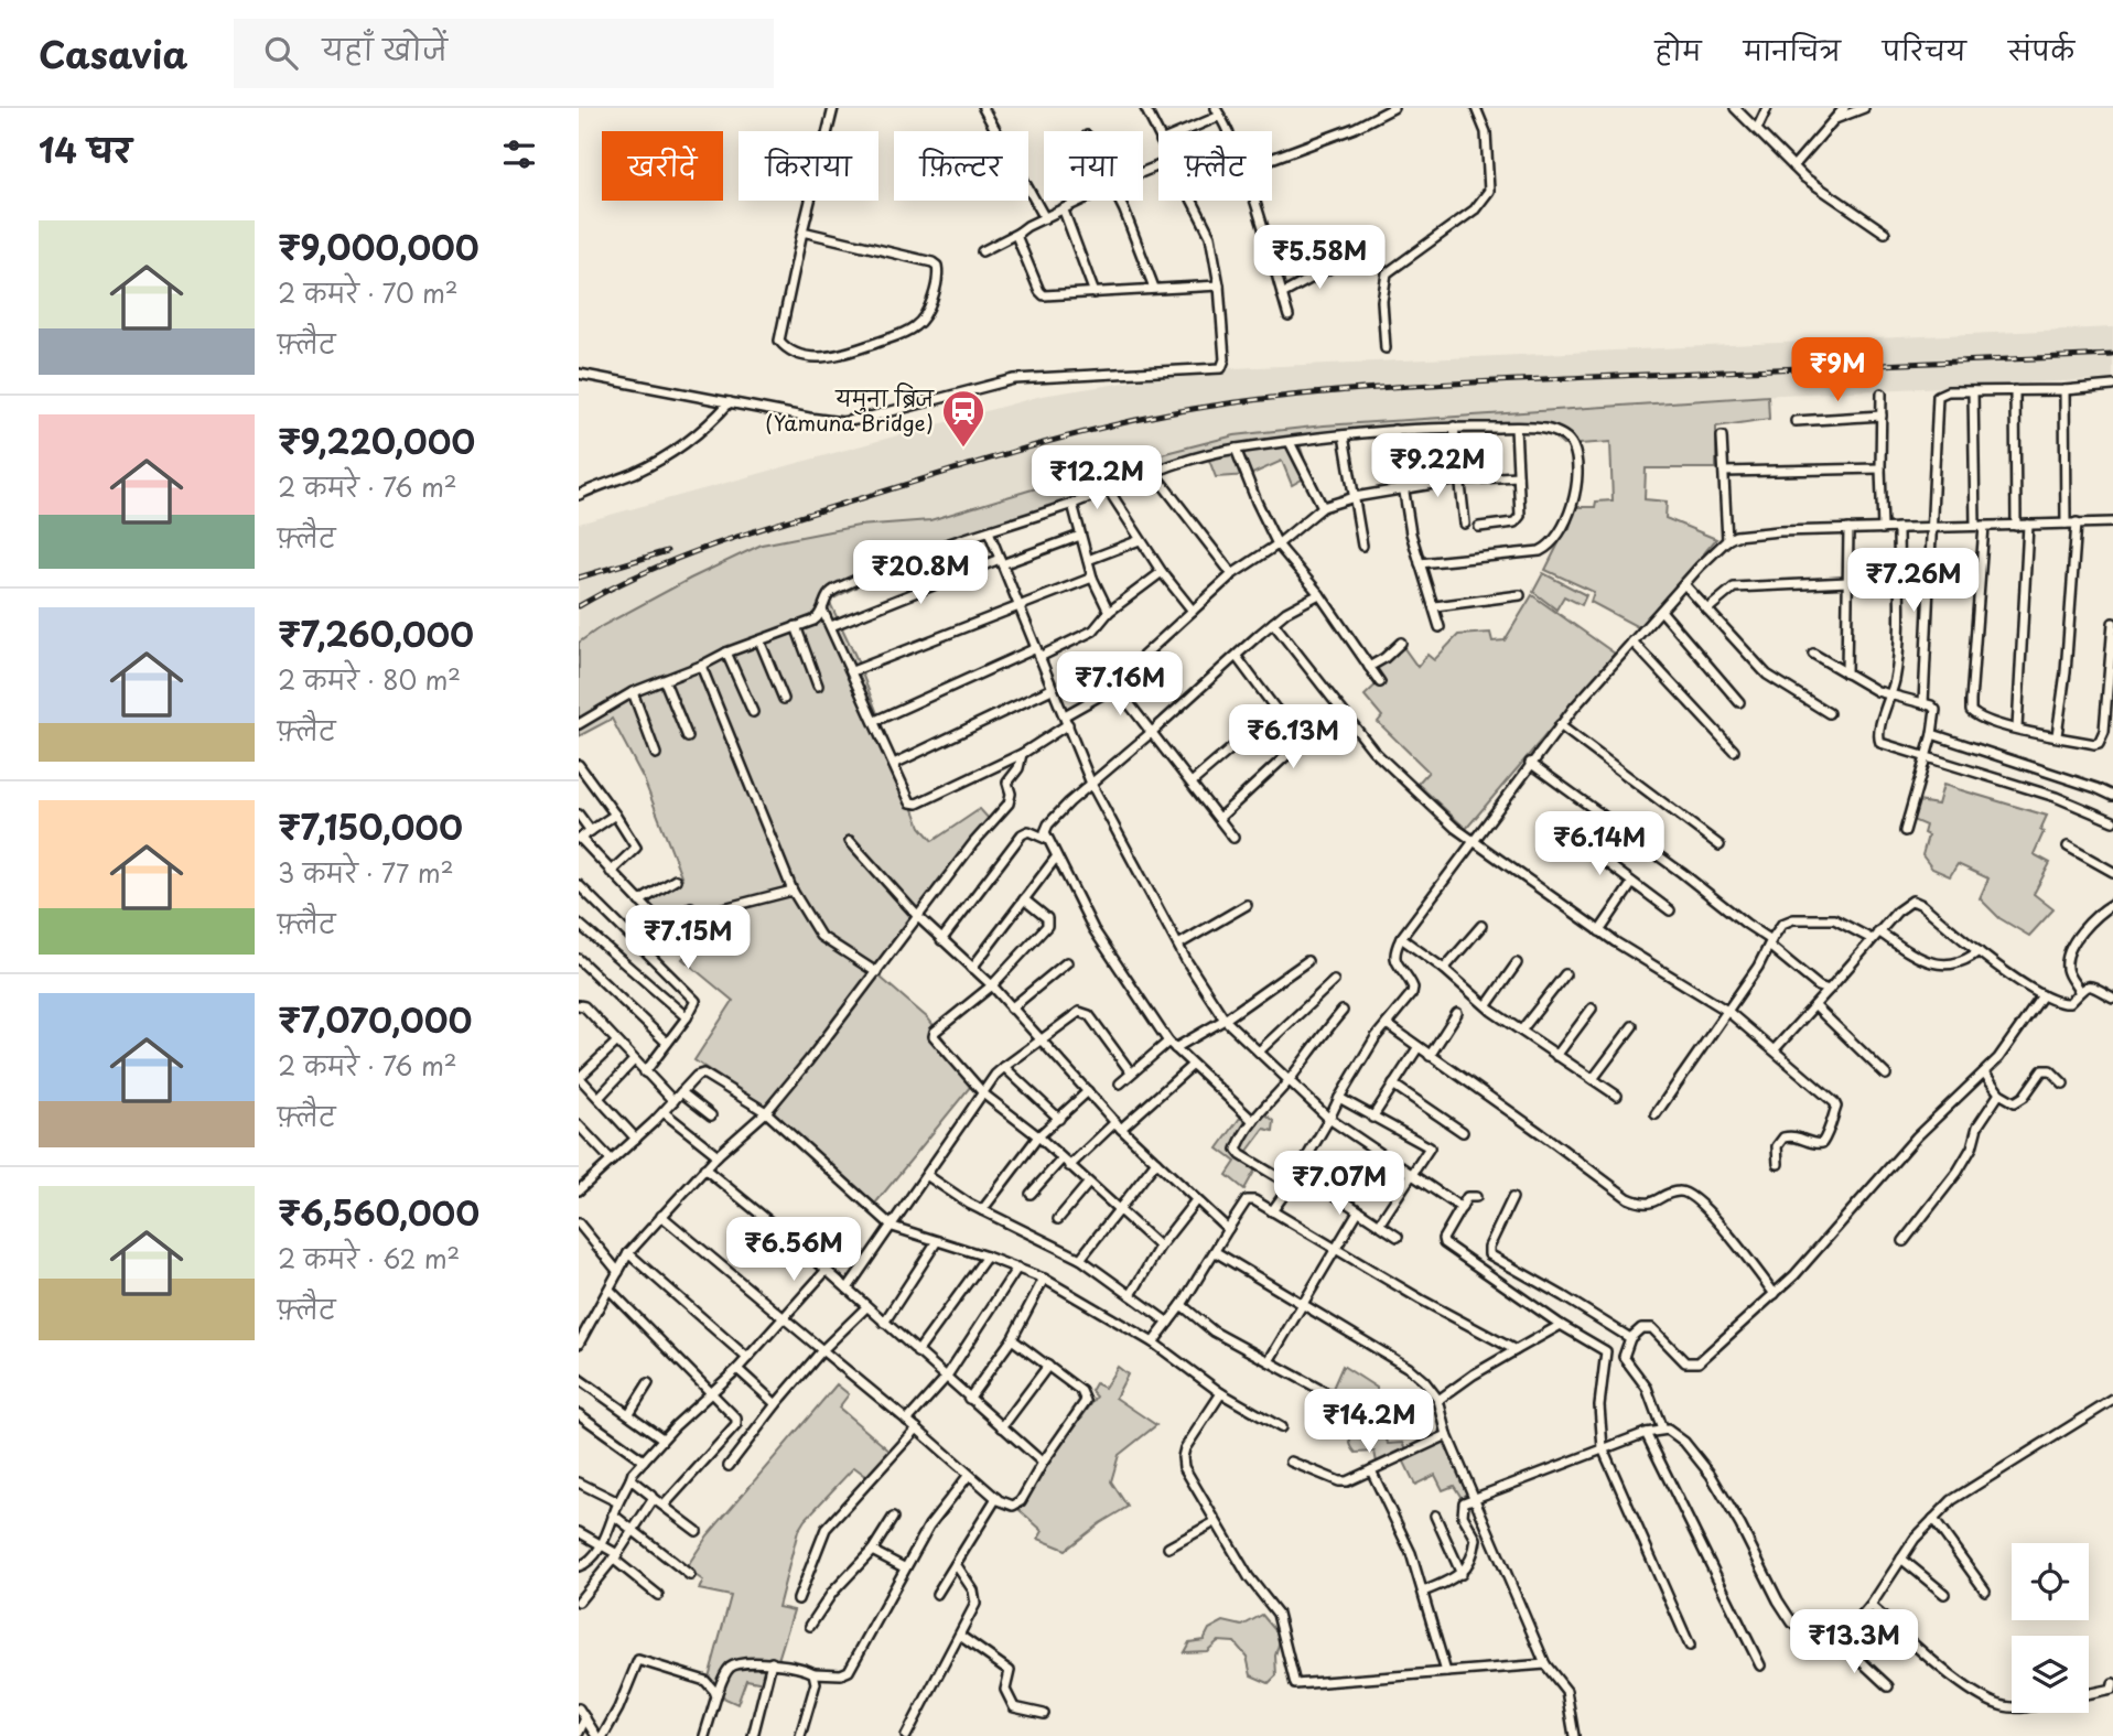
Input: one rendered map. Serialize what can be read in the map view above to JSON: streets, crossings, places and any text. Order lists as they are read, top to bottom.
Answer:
{
  "places": {
    "station": ["यमुना ब्रिज (Yamuna Bridge)"]
  },
  "page": {
    "header": "Casavia",
    "search": "यहाँ खोजें",
    "nav": [
      "होम",
      "मानचित्र",
      "परिचय",
      "संपर्क"
    ],
    "heading": "14 घर",
    "chip": [
      "खरीदें",
      "किराया",
      "फ़िल्टर",
      "नया",
      "फ़्लैट"
    ],
    "list": [
      {
        "name": "₹9,000,000",
        "note": "2 कमरे · 70 m² · फ़्लैट"
      },
      {
        "name": "₹9,220,000",
        "note": "2 कमरे · 76 m² · फ़्लैट"
      },
      {
        "name": "₹7,260,000",
        "note": "2 कमरे · 80 m² · फ़्लैट"
      },
      {
        "name": "₹7,150,000",
        "note": "3 कमरे · 77 m² · फ़्लैट"
      },
      {
        "name": "₹7,070,000",
        "note": "2 कमरे · 76 m² · फ़्लैट"
      },
      {
        "name": "₹6,560,000",
        "note": "2 कमरे · 62 m² · फ़्लैट"
      }
    ],
    "price": [
      "₹5.58M",
      "₹9M",
      "₹9.22M",
      "₹12.2M",
      "₹20.8M",
      "₹7.26M",
      "₹7.16M",
      "₹6.13M",
      "₹6.14M",
      "₹7.15M",
      "₹7.07M",
      "₹6.56M",
      "₹14.2M",
      "₹13.3M"
    ]
  }
}
